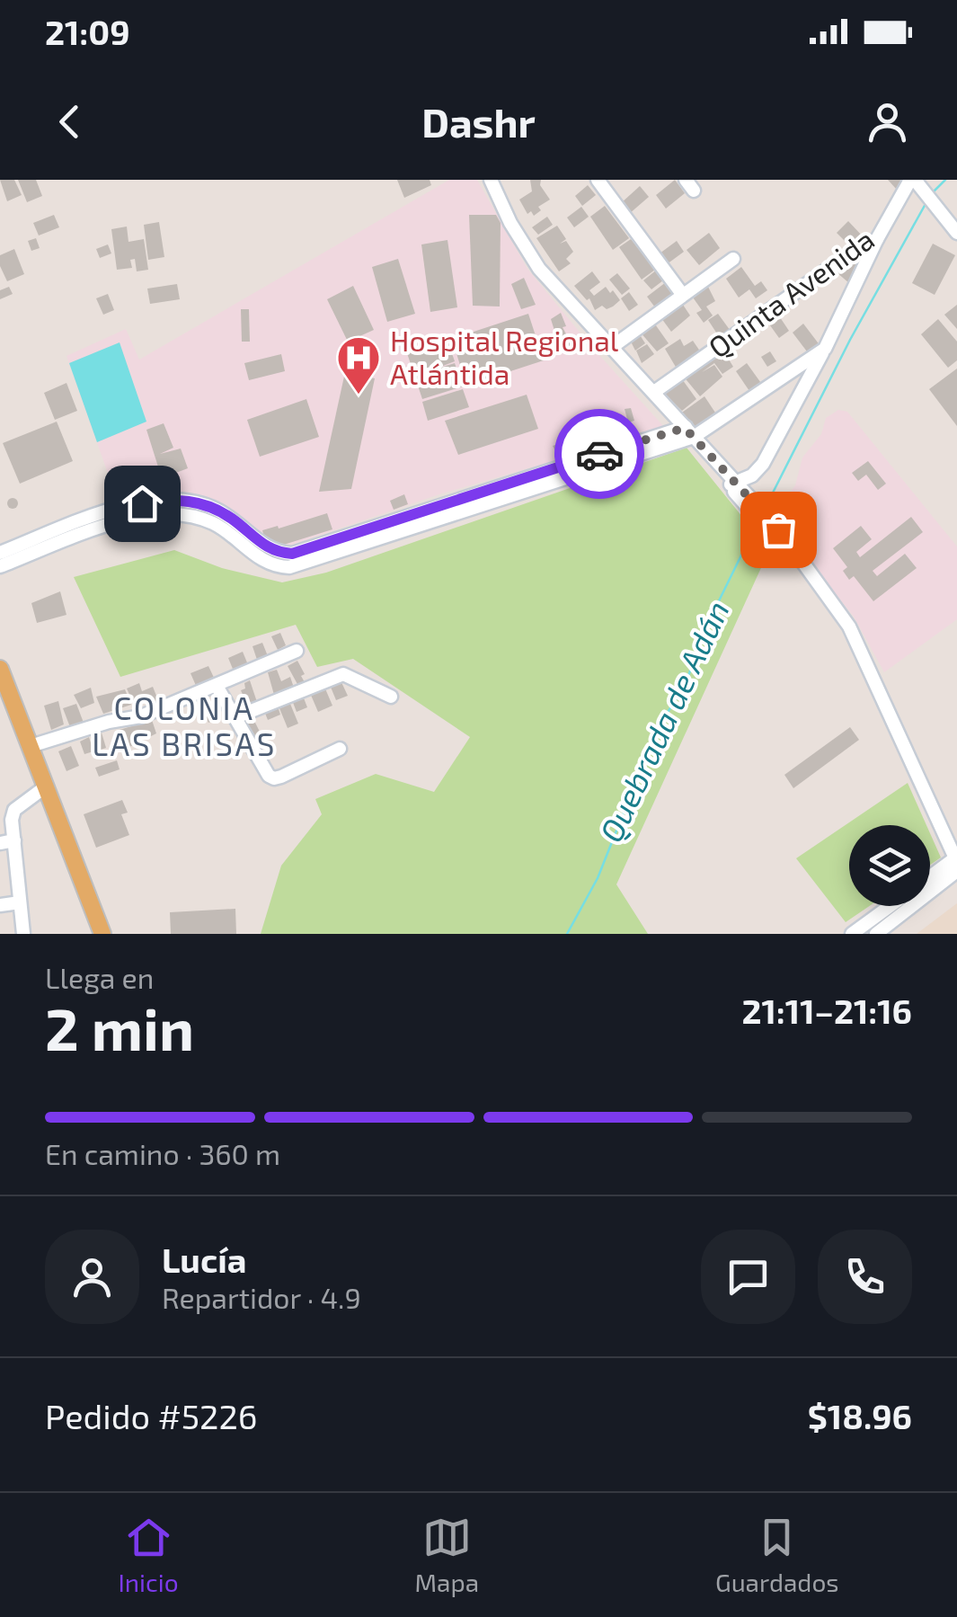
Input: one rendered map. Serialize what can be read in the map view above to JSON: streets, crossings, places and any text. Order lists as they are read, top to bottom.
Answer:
{
  "streets": {
    "street": ["Quinta Avenida"]
  },
  "districts": ["COLONIA LAS BRISAS"],
  "water": ["Quebrada de Adán"],
  "places": {
    "hospital": ["Hospital Regional Atlántida"]
  },
  "page": {
    "status": "21:09",
    "header": "Dashr",
    "heading": ["2 min", "Llega en", "21:11–21:16"],
    "panel": [
      "Lucía",
      "Repartidor · 4.9",
      "Pedido #5226",
      "$18.96"
    ],
    "bar": "En camino · 360 m",
    "tabs": ["Inicio", "Mapa", "Guardados"]
  }
}
